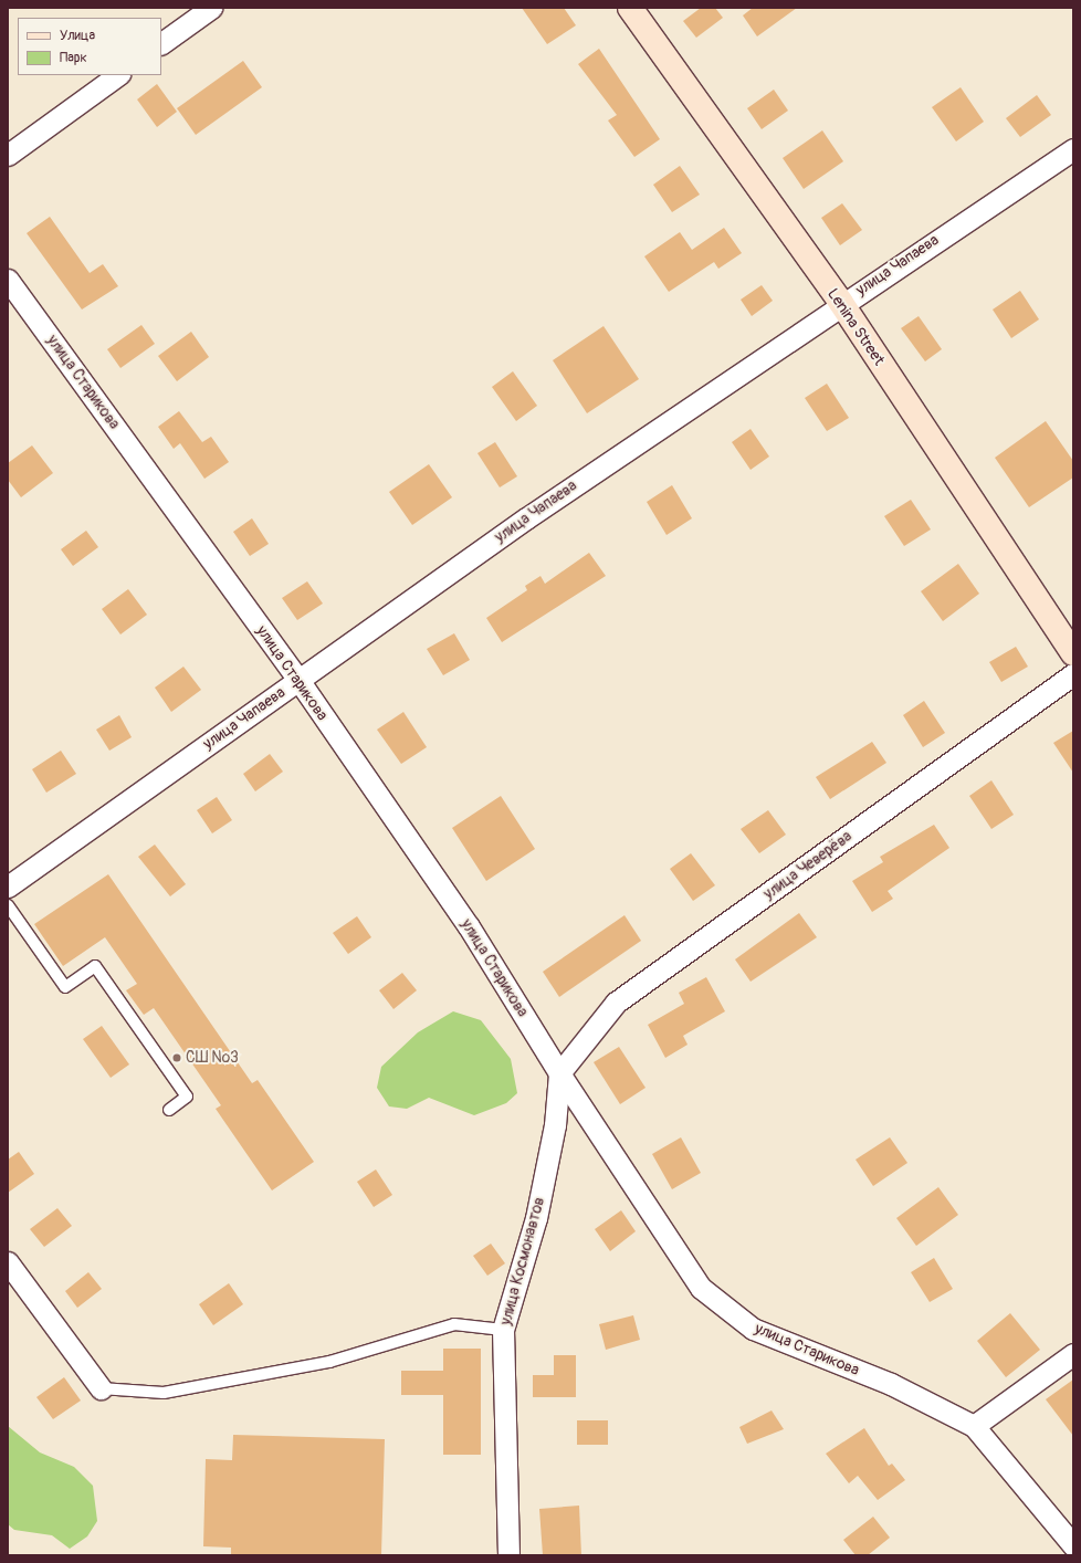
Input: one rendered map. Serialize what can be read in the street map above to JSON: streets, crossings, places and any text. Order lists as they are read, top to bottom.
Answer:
{
  "streets": {
    "street": [
      "улица Чапаева",
      "Lenina Street",
      "улица Старикова",
      "улица Чеверёва",
      "улица Космонавтов"
    ]
  },
  "crossings": [
    ["улица Чапаева", "Lenina Street"],
    ["улица Чапаева", "улица Старикова"],
    ["улица Старикова", "улица Чеверёва"],
    ["улица Старикова", "улица Космонавтов"],
    ["улица Чеверёва", "улица Космонавтов"]
  ],
  "places": ["СШ №3"],
  "legend": ["Улица", "Парк"]
}
